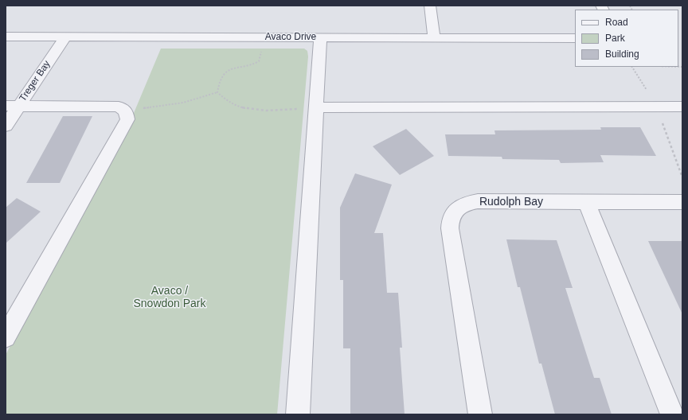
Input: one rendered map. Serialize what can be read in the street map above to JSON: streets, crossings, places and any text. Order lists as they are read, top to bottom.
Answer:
{
  "streets": {
    "street": ["Avaco Drive", "Treger Bay", "Rudolph Bay"]
  },
  "crossings": [
    ["Avaco Drive", "Treger Bay"]
  ],
  "parks": ["Avaco / Snowdon Park"],
  "legend": ["Road", "Park", "Building"]
}
